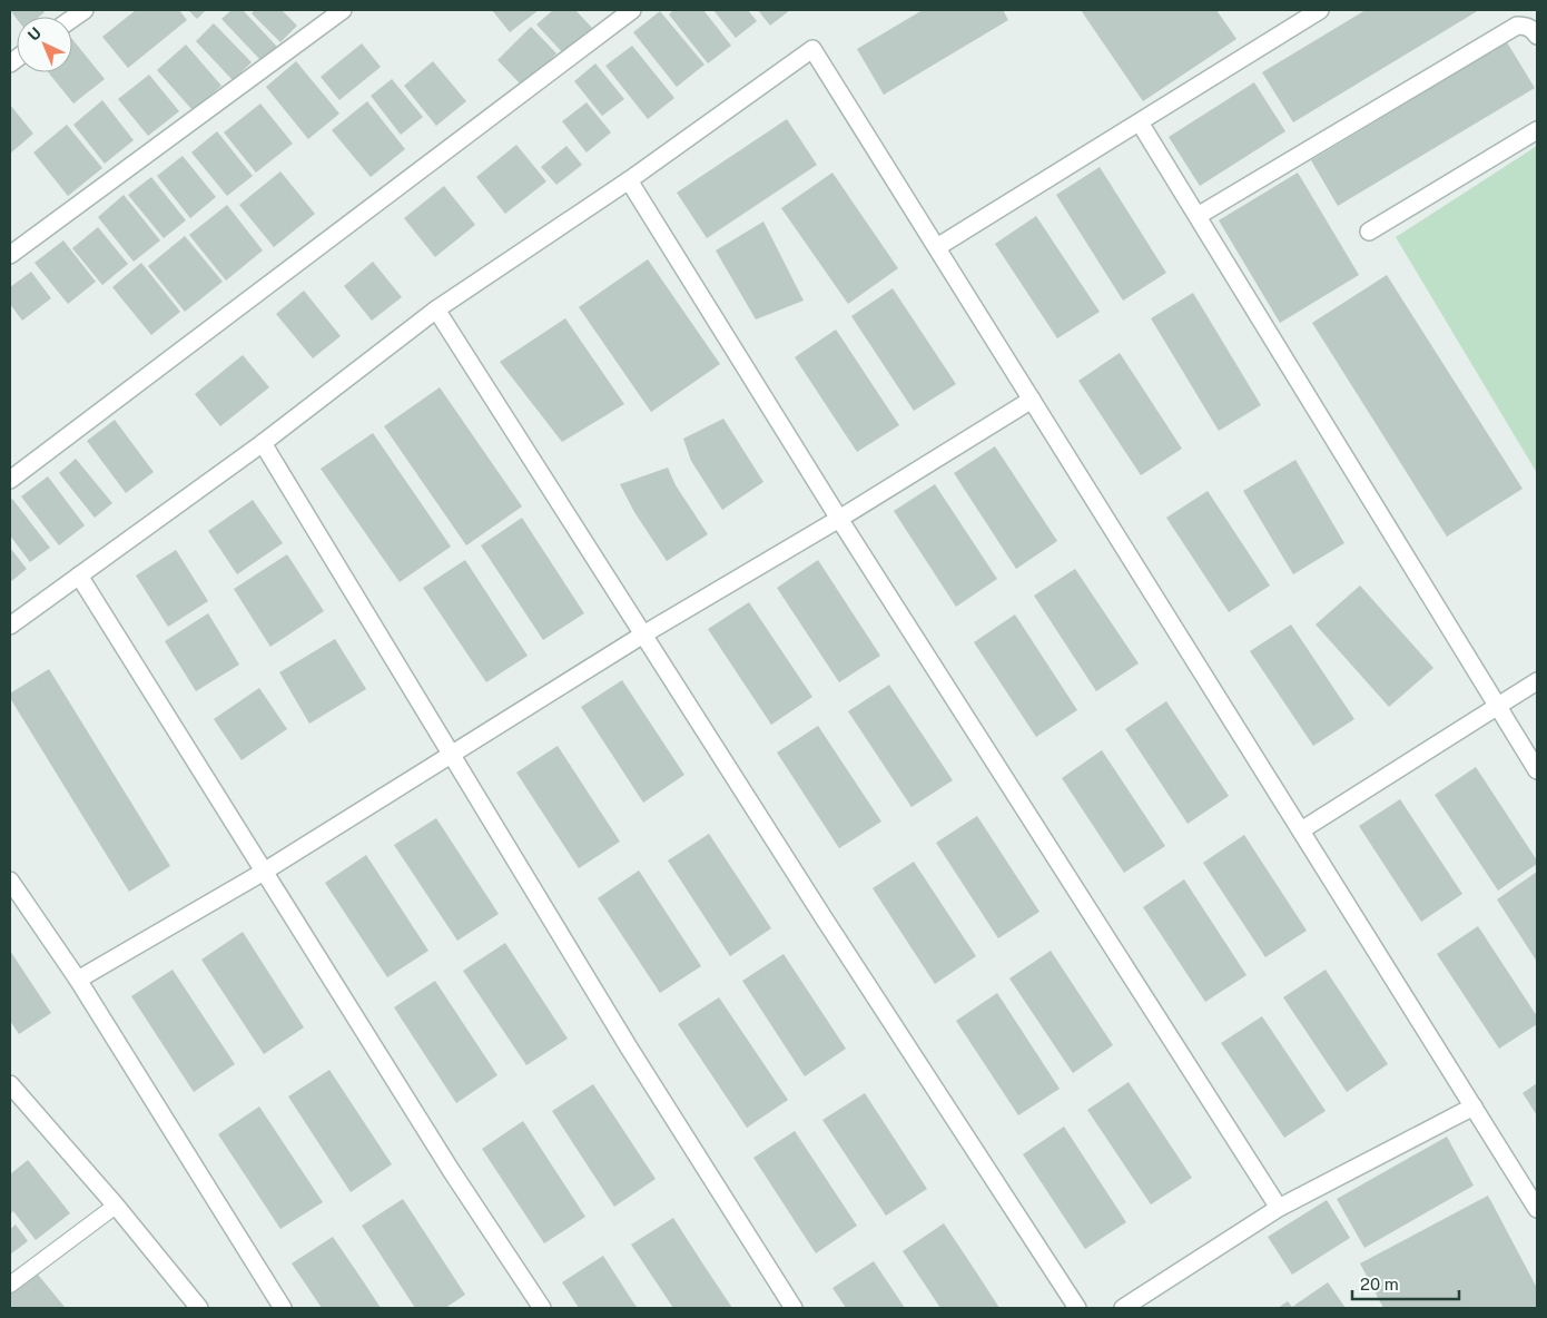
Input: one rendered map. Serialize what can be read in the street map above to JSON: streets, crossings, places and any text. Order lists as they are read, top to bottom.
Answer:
{
  "scale_bar": "20 m",
  "north": "top left"
}
